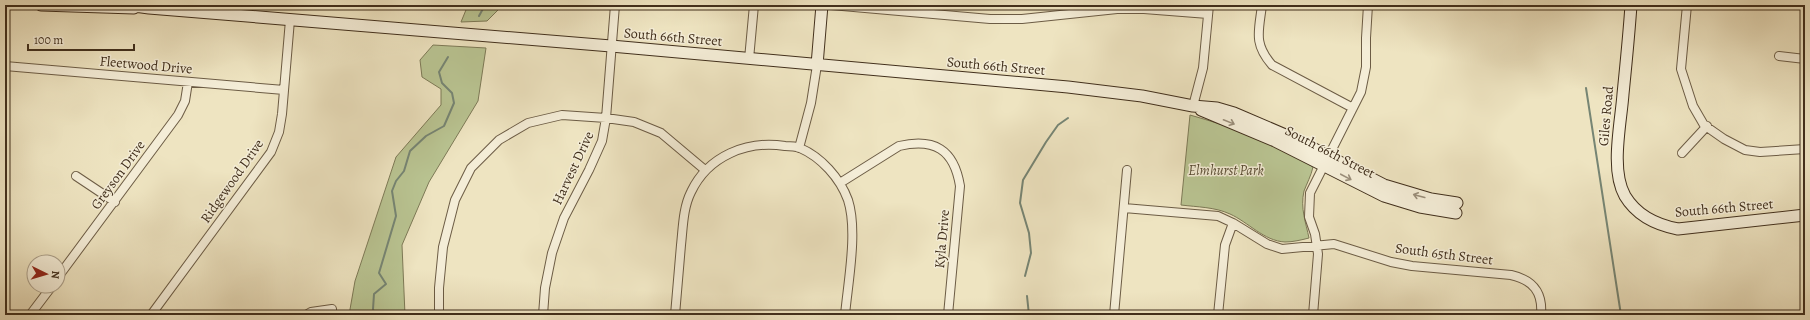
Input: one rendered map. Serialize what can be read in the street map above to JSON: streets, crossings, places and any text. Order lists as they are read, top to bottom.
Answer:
{
  "streets": {
    "street": [
      "South 66th Street",
      "Fleetwood Drive",
      "Giles Road",
      "Harvest Drive",
      "Greyson Drive",
      "Ridgewood Drive",
      "Kyla Drive",
      "South 65th Street"
    ]
  },
  "crossings": [
    ["South 66th Street", "Giles Road"],
    ["South 66th Street", "Harvest Drive"],
    ["South 66th Street", "Ridgewood Drive"],
    ["Fleetwood Drive", "Greyson Drive"],
    ["Fleetwood Drive", "Ridgewood Drive"]
  ],
  "parks": ["Elmhurst Park"],
  "scale_bar": "100 m",
  "north": "right"
}
